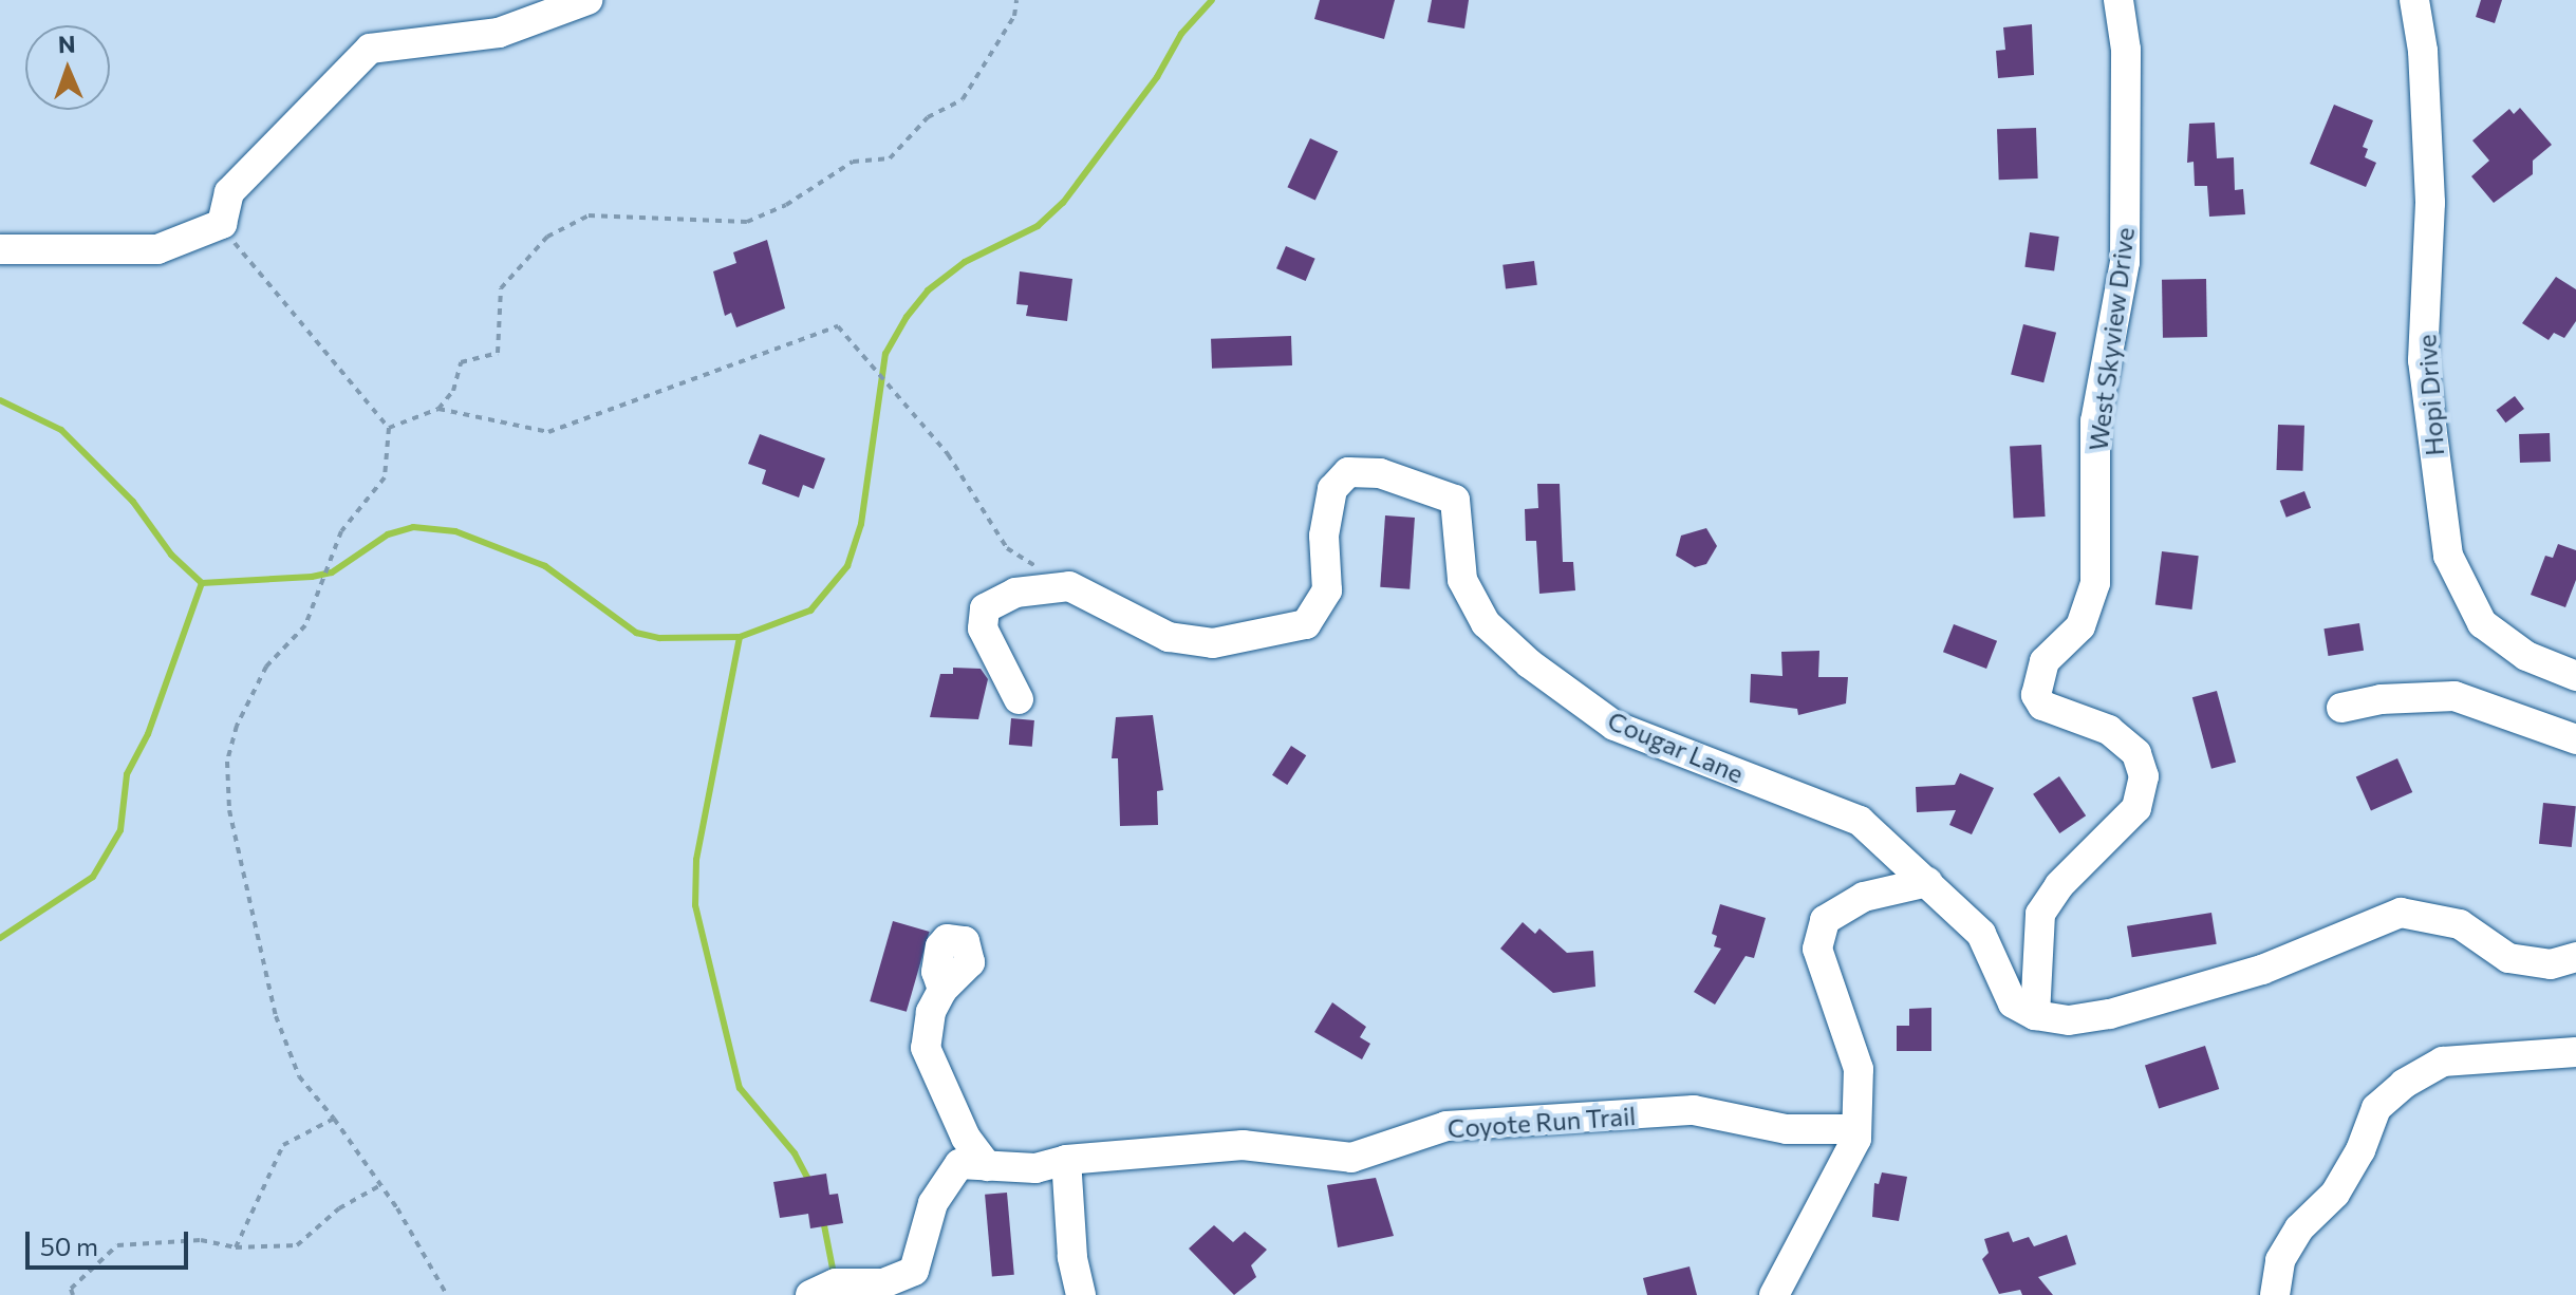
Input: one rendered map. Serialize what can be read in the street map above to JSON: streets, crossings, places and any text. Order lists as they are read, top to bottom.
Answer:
{
  "streets": {
    "street": [
      "West Skyview Drive",
      "Hopi Drive",
      "Cougar Lane",
      "Coyote Run Trail"
    ]
  },
  "crossings": [
    ["West Skyview Drive", "Cougar Lane"]
  ],
  "scale_bar": "50 m",
  "north": "top"
}
